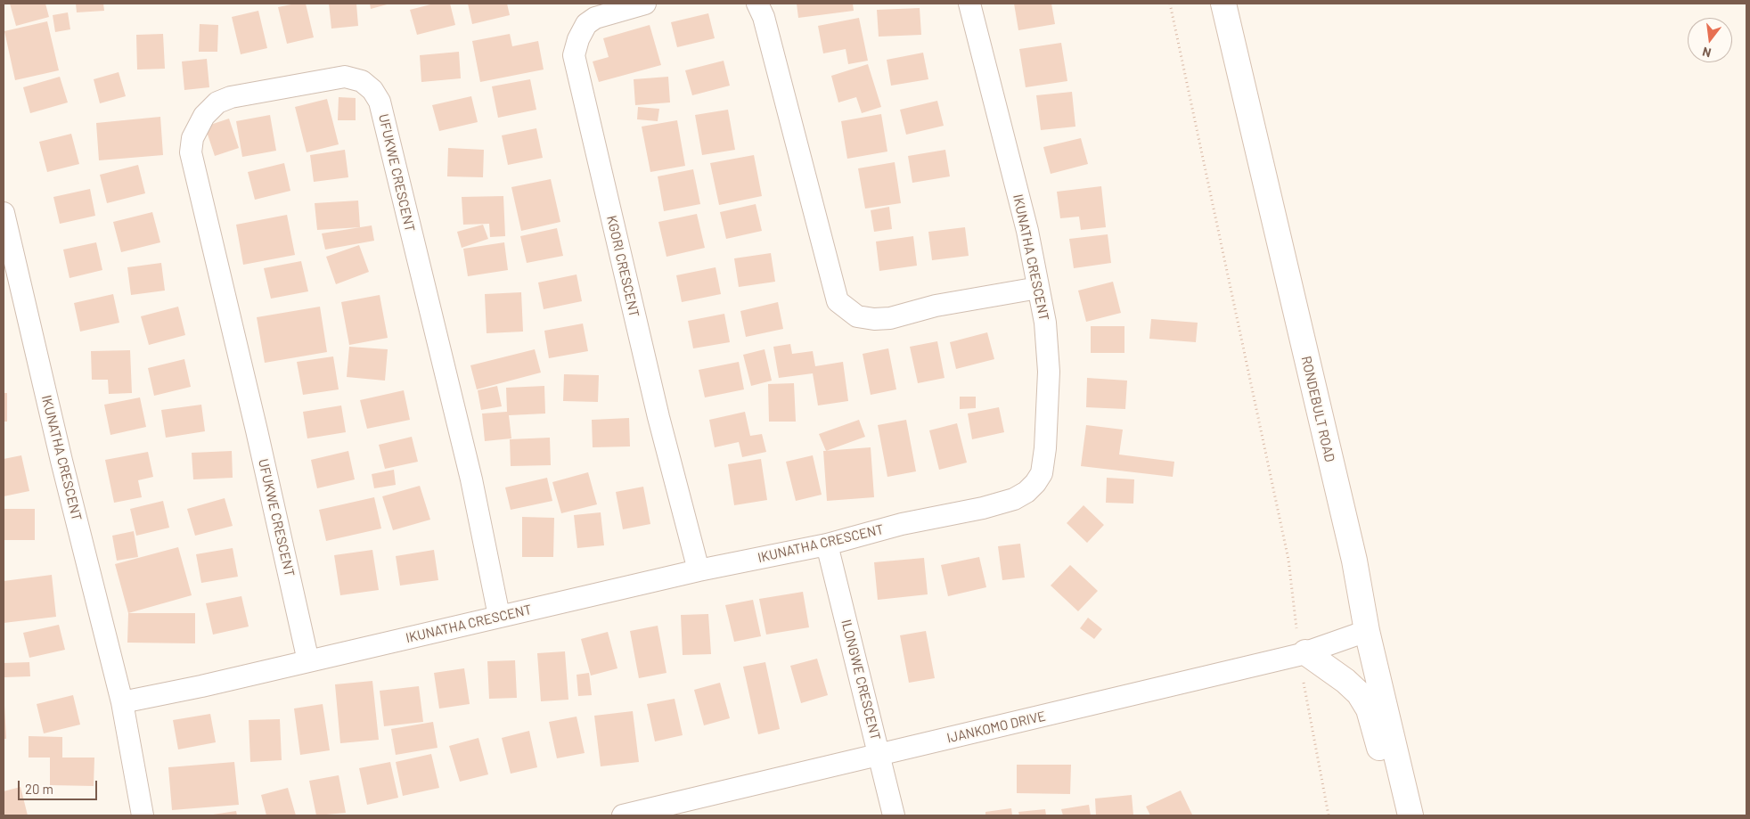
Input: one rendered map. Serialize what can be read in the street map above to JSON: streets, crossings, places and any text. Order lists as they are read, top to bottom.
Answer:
{
  "streets": {
    "main road": ["RONDEBULT ROAD"],
    "street": [
      "UFUKWE CRESCENT",
      "IKUNATHA CRESCENT",
      "KGORI CRESCENT",
      "ILONGWE CRESCENT",
      "IJANKOMO DRIVE"
    ]
  },
  "crossings": [
    ["UFUKWE CRESCENT", "IKUNATHA CRESCENT"],
    ["IKUNATHA CRESCENT", "KGORI CRESCENT"],
    ["IKUNATHA CRESCENT", "ILONGWE CRESCENT"],
    ["RONDEBULT ROAD", "IJANKOMO DRIVE"],
    ["ILONGWE CRESCENT", "IJANKOMO DRIVE"]
  ],
  "scale_bar": "20 m",
  "north": "bottom"
}
